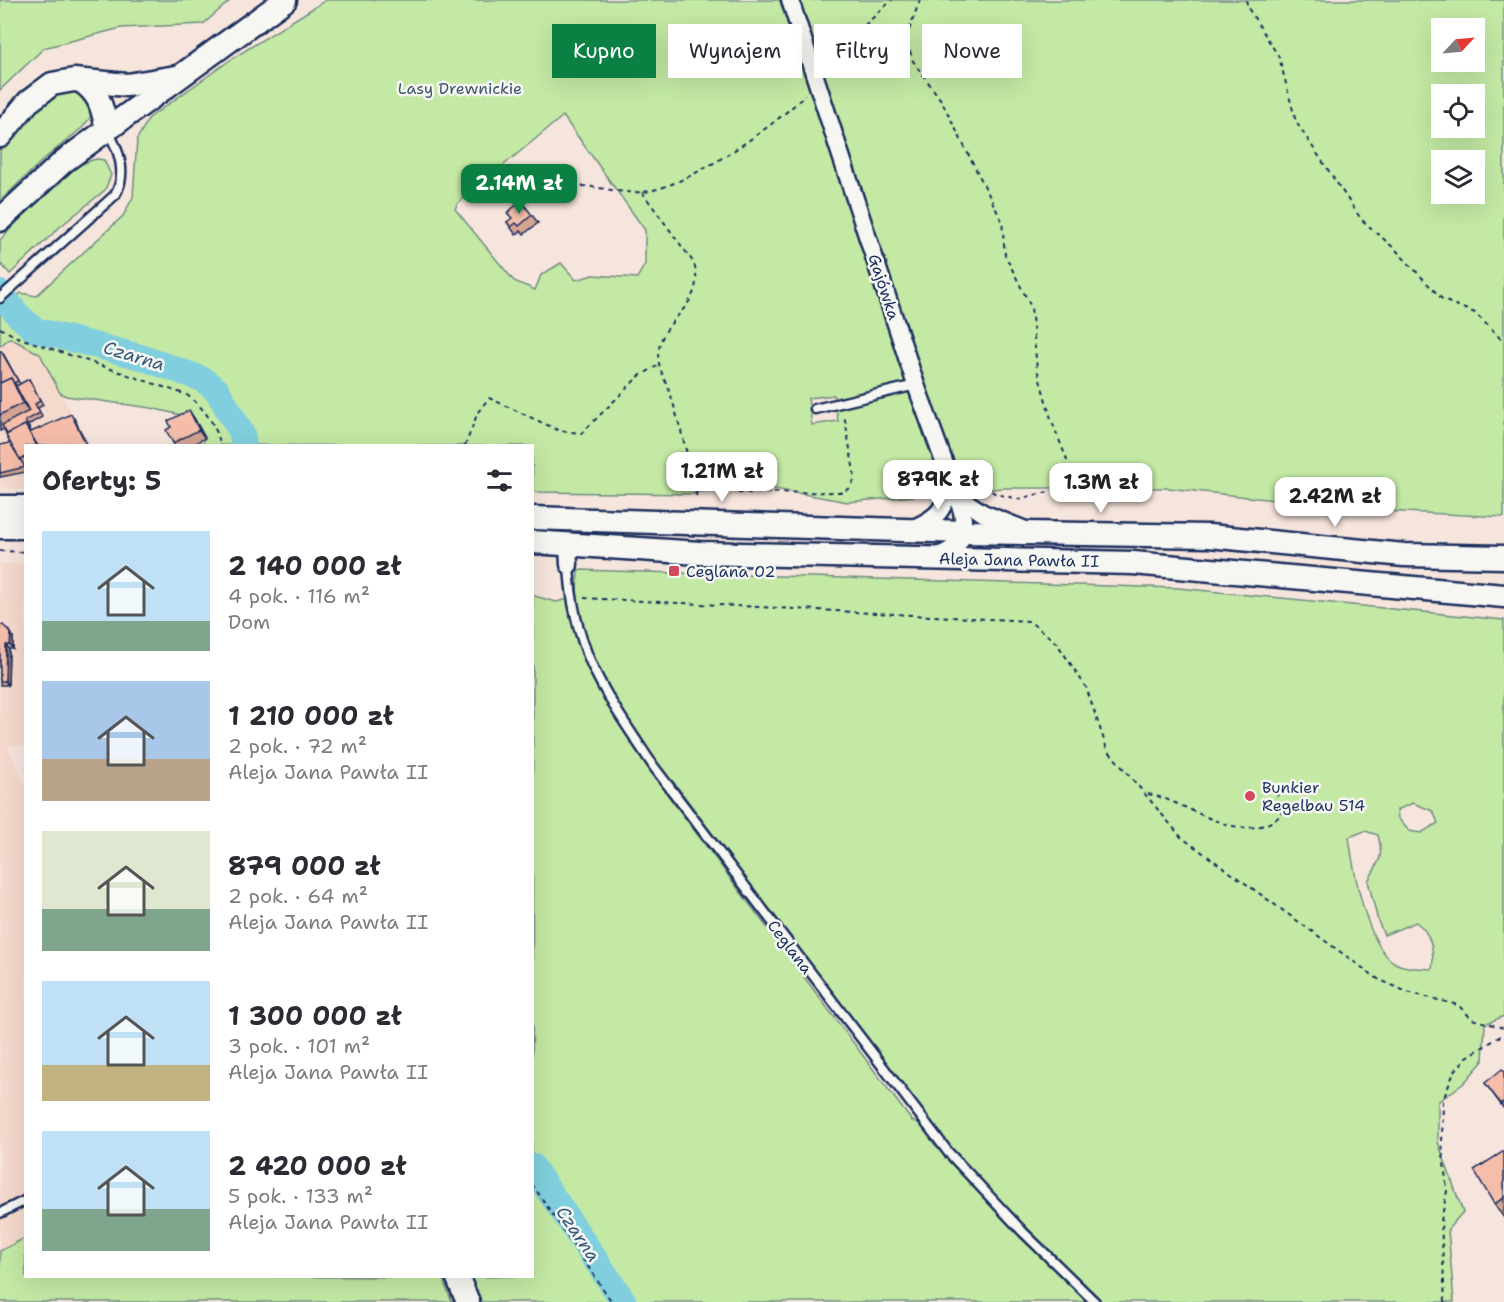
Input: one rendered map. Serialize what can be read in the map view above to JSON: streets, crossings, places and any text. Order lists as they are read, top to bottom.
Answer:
{
  "streets": {
    "main road": ["Aleja Jana Pawła II"],
    "street": ["Gajówka"],
    "lane": ["Ceglana"]
  },
  "crossings": [
    ["Gajówka", "Aleja Jana Pawła II"],
    ["Aleja Jana Pawła II", "Ceglana"]
  ],
  "water": ["Czarna"],
  "parks": ["Lasy Drewnickie"],
  "places": {
    "transit": ["Ceglana 02"],
    "other": ["Bunkier Regelbau 514"]
  },
  "north": "top right",
  "page": {
    "chip": [
      "Kupno",
      "Wynajem",
      "Filtry",
      "Nowe"
    ],
    "price": [
      "2.14M zł",
      "1.21M zł",
      "879K zł",
      "1.3M zł",
      "2.42M zł"
    ],
    "heading": "Oferty: 5",
    "list": [
      {
        "name": "2 140 000 zł",
        "note": "4 pok. · 116 m² · Dom"
      },
      {
        "name": "1 210 000 zł",
        "note": "2 pok. · 72 m² · Aleja Jana Pawła II"
      },
      {
        "name": "879 000 zł",
        "note": "2 pok. · 64 m² · Aleja Jana Pawła II"
      },
      {
        "name": "1 300 000 zł",
        "note": "3 pok. · 101 m² · Aleja Jana Pawła II"
      },
      {
        "name": "2 420 000 zł",
        "note": "5 pok. · 133 m² · Aleja Jana Pawła II"
      }
    ]
  }
}
